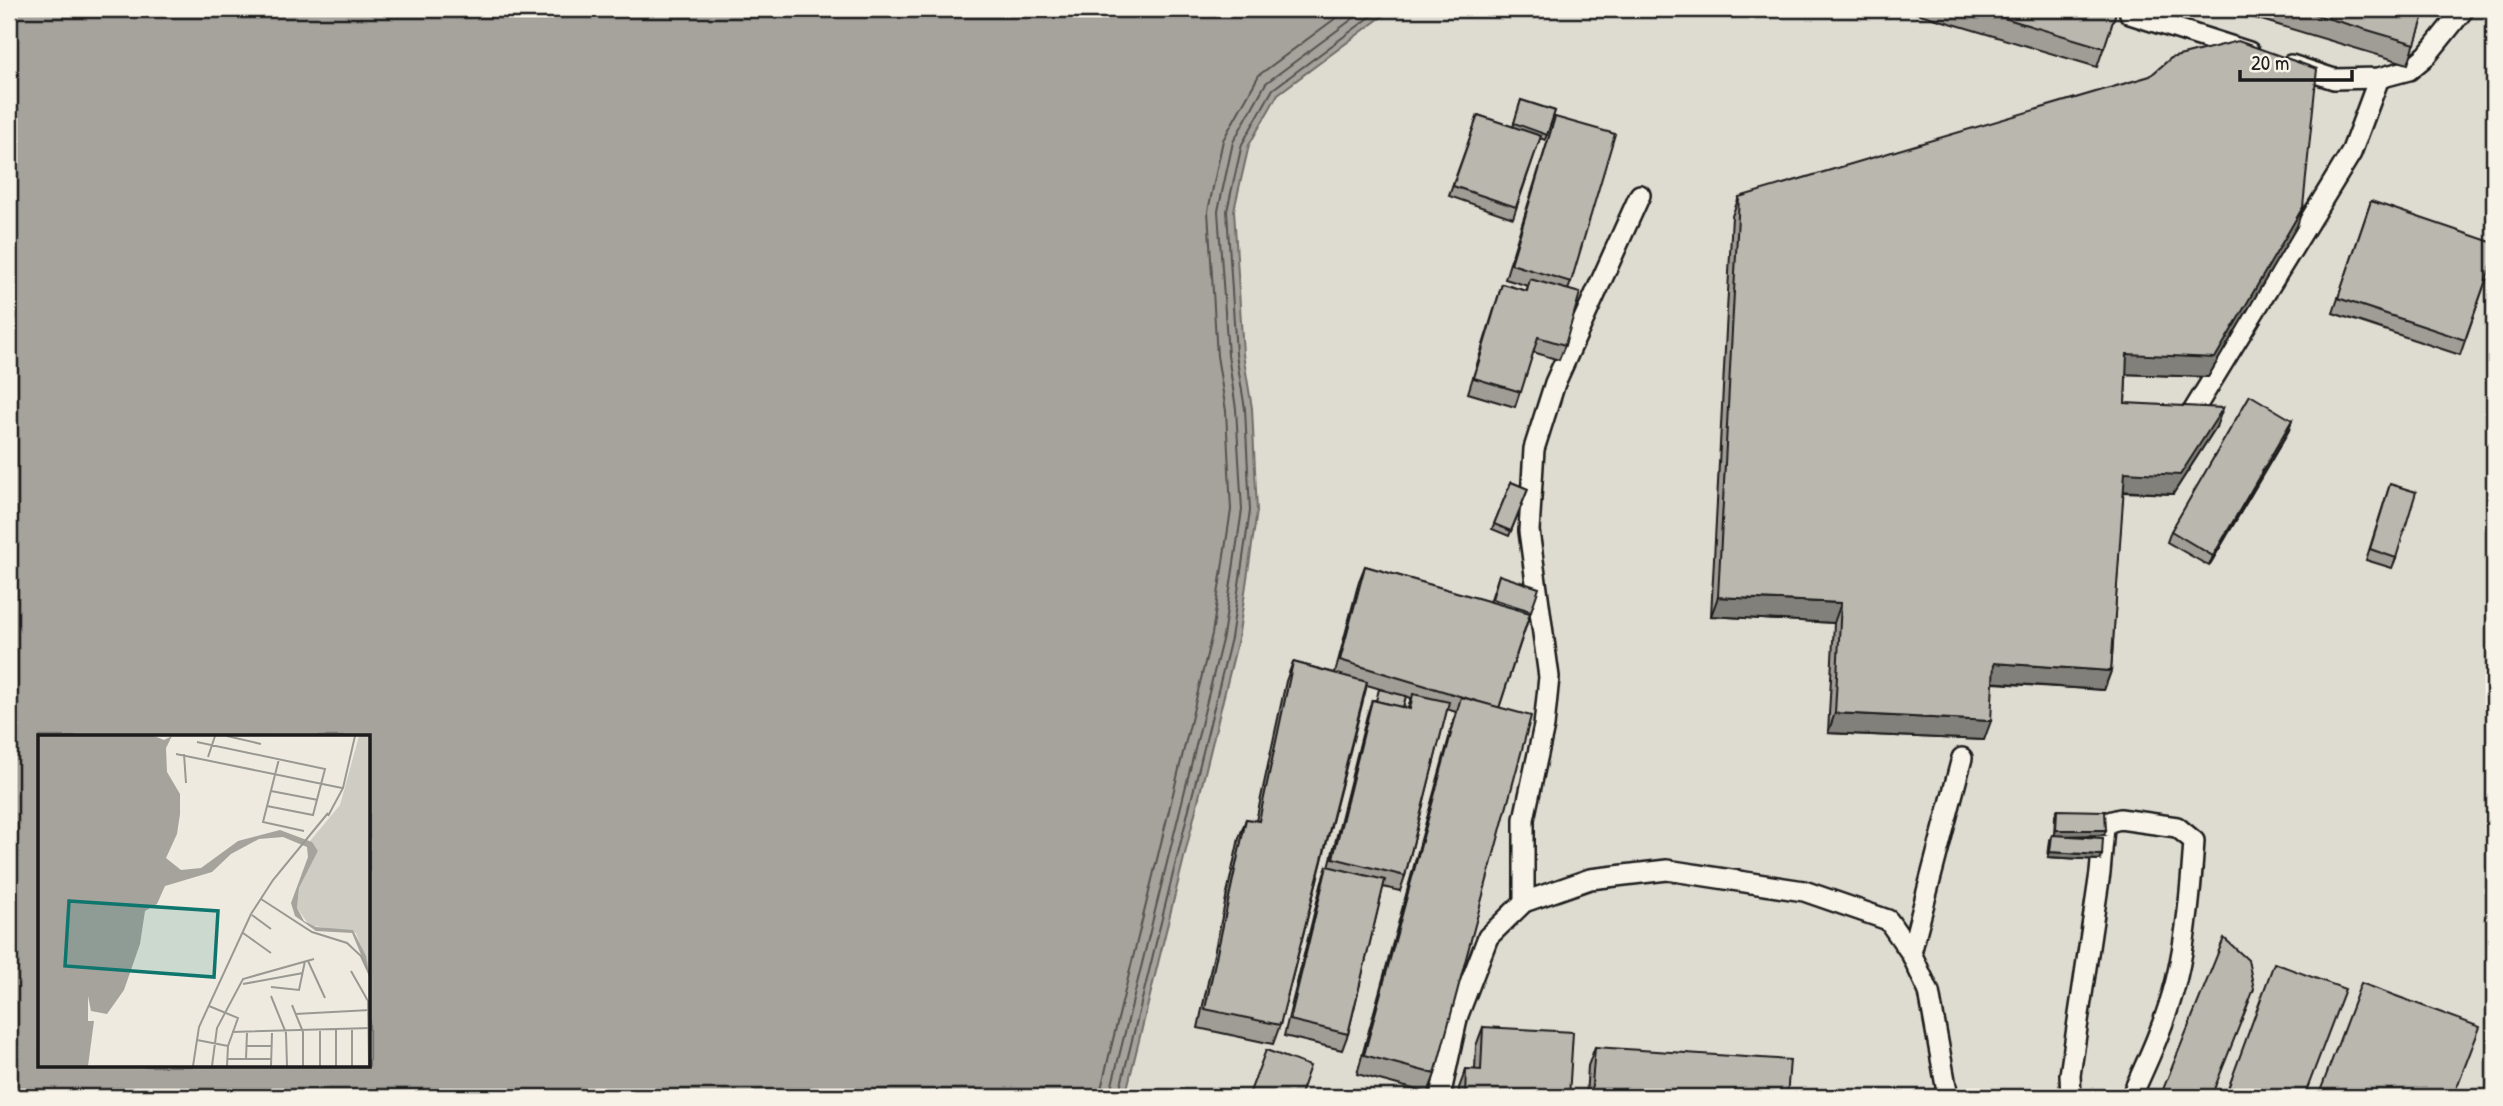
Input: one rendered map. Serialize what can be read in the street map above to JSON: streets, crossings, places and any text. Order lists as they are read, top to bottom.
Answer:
{
  "scale_bar": "20 m"
}
